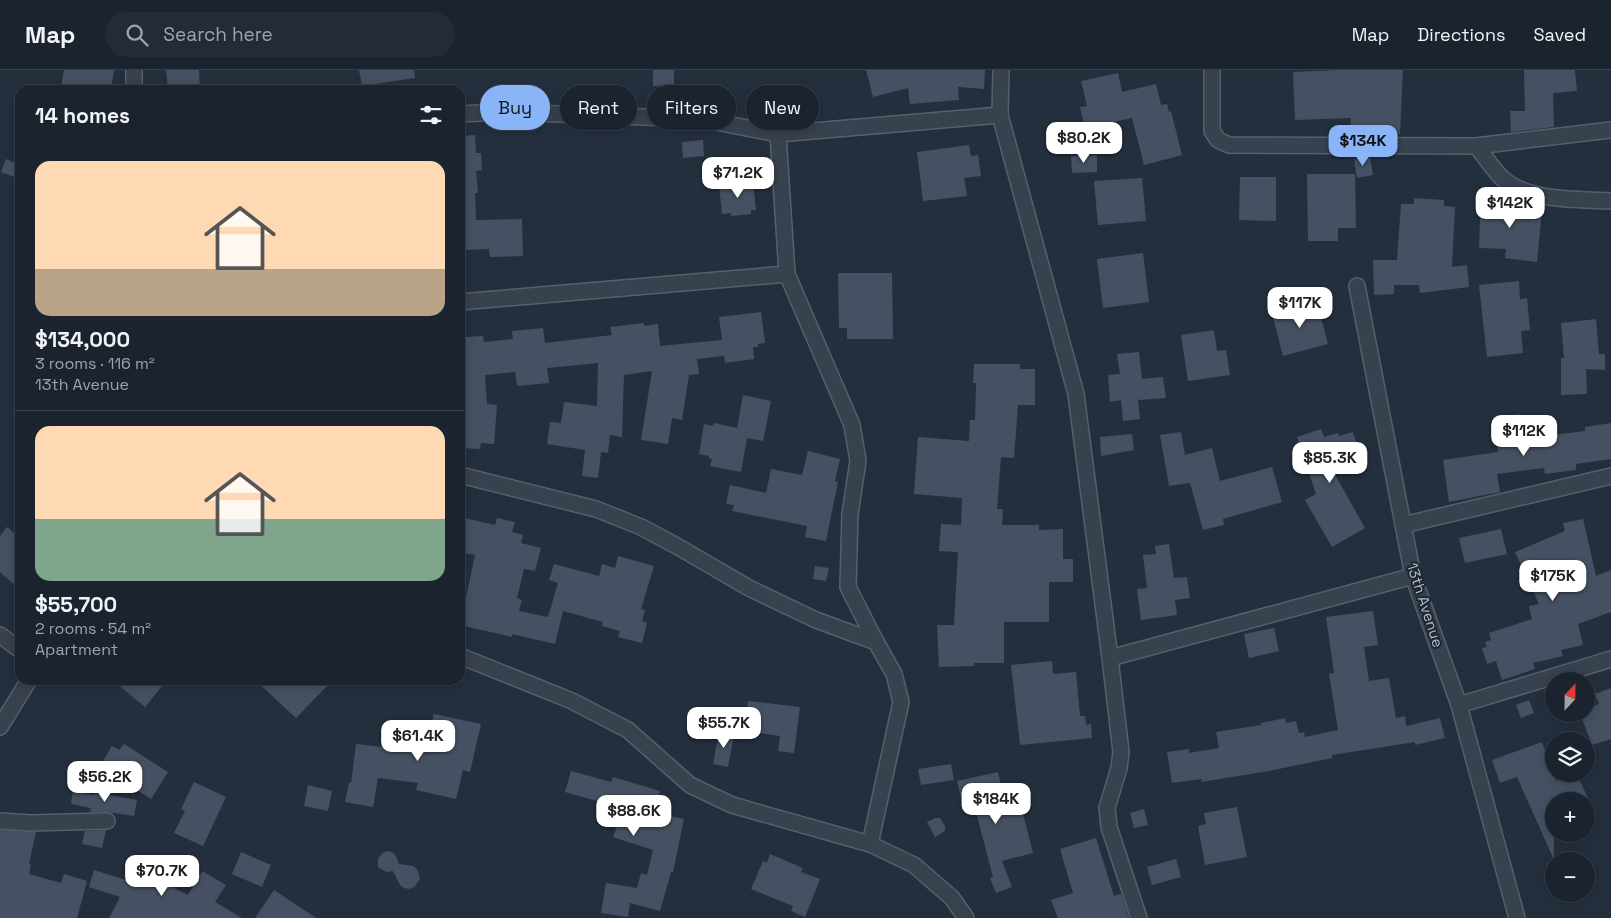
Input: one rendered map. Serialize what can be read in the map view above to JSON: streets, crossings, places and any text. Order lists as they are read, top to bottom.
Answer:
{
  "streets": {
    "street": ["13th Avenue"]
  },
  "north": "top",
  "page": {
    "header": "Map",
    "search": "Search here",
    "nav": ["Map", "Directions", "Saved"],
    "chip": [
      "Buy",
      "Rent",
      "Filters",
      "New"
    ],
    "heading": "14 homes",
    "price": [
      "$80.2K",
      "$134K",
      "$71.2K",
      "$142K",
      "$117K",
      "$112K",
      "$85.3K",
      "$175K",
      "$55.7K",
      "$61.4K",
      "$56.2K",
      "$184K",
      "$88.6K",
      "$70.7K"
    ],
    "list": [
      {
        "name": "$134,000",
        "note": "3 rooms · 116 m² · 13th Avenue"
      },
      {
        "name": "$55,700",
        "note": "2 rooms · 54 m² · Apartment"
      }
    ],
    "map_buttons": ["+", "−"]
  }
}
